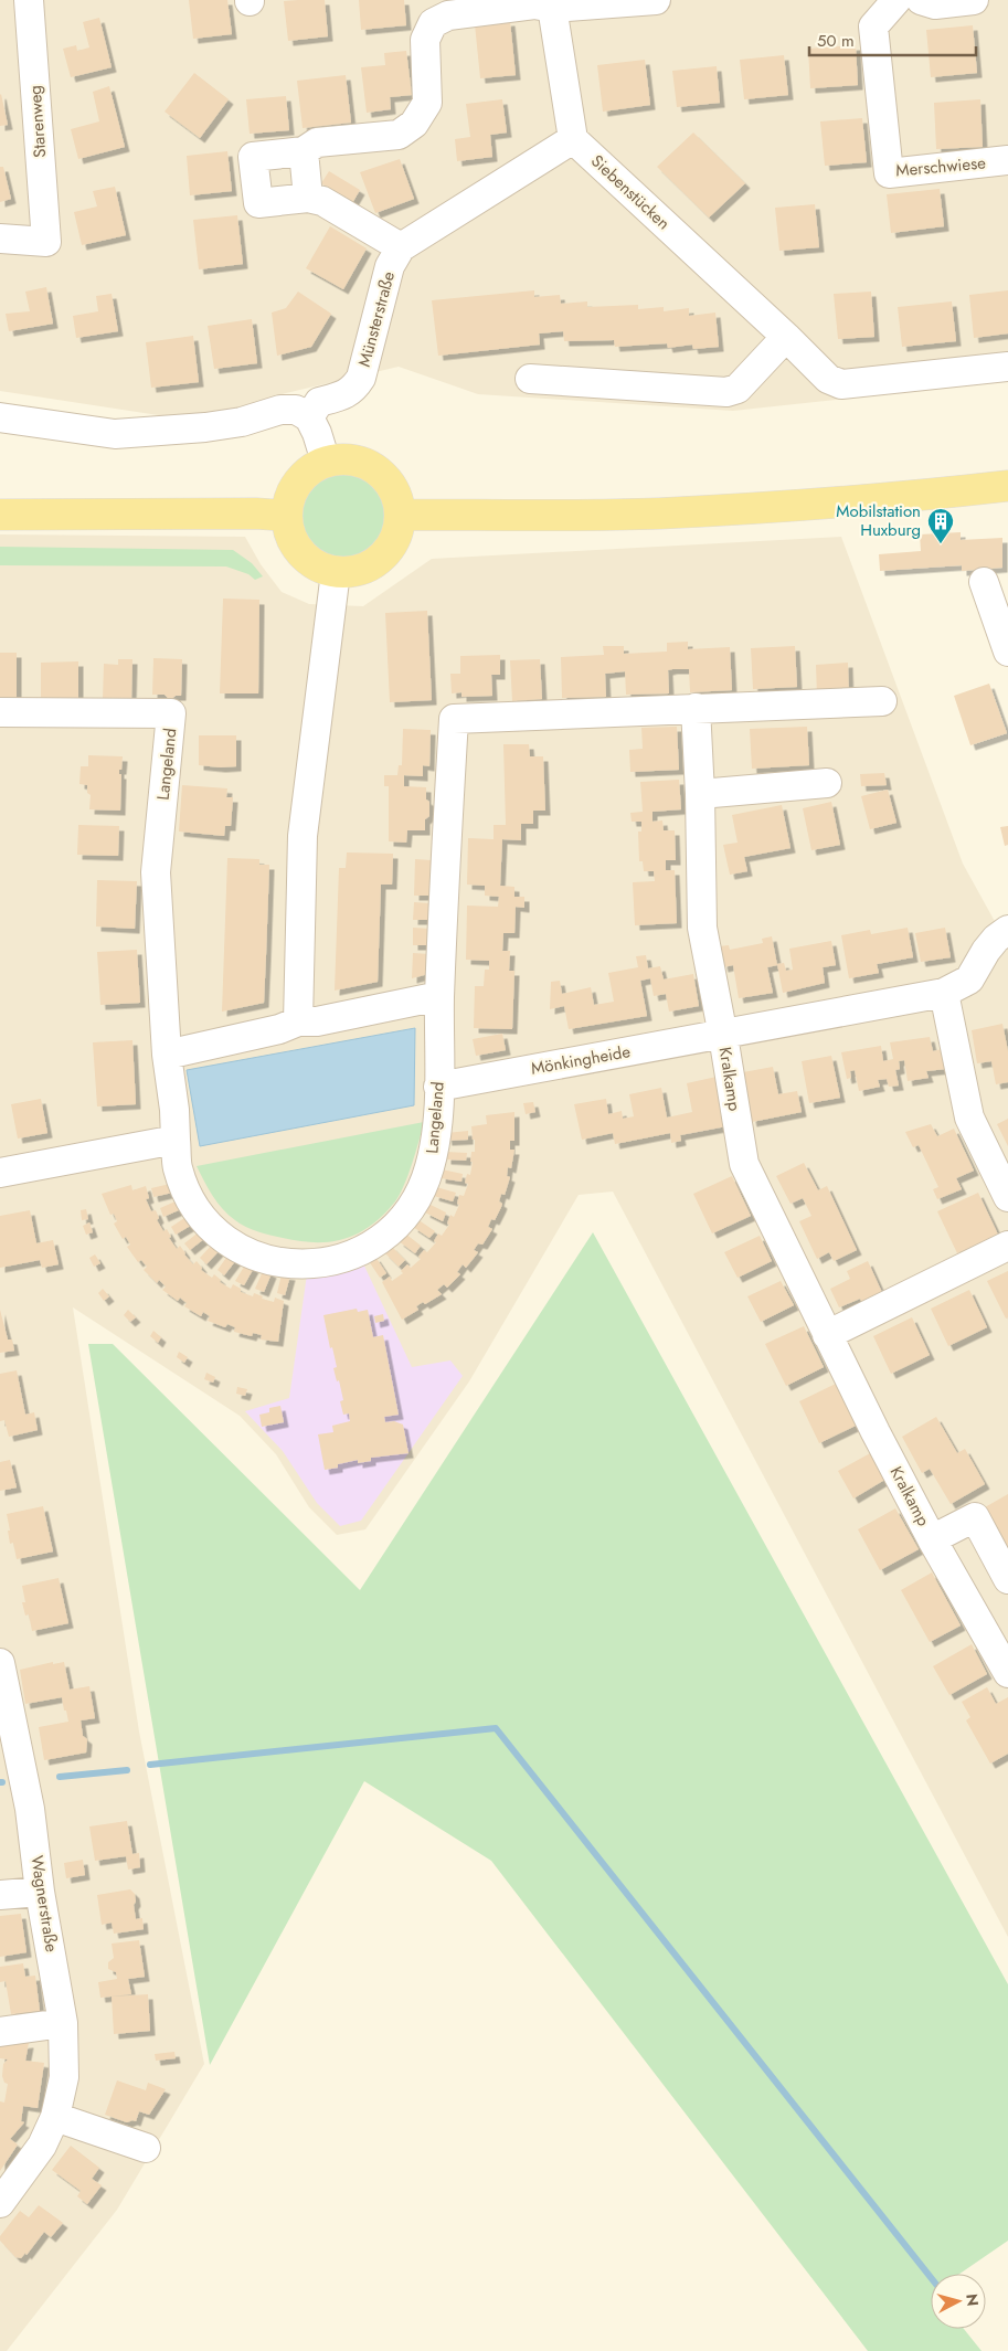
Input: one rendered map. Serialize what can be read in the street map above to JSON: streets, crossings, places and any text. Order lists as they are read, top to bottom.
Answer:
{
  "streets": {
    "street": [
      "Starenweg",
      "Merschwiese",
      "Siebenstücken",
      "Münsterstraße",
      "Langeland",
      "Mönkingheide",
      "Kralkamp",
      "Wagnerstraße"
    ]
  },
  "crossings": [
    ["Langeland", "Mönkingheide"],
    ["Mönkingheide", "Kralkamp"]
  ],
  "places": {
    "building": ["Mobilstation Huxburg"]
  },
  "scale_bar": "50 m",
  "north": "right"
}
